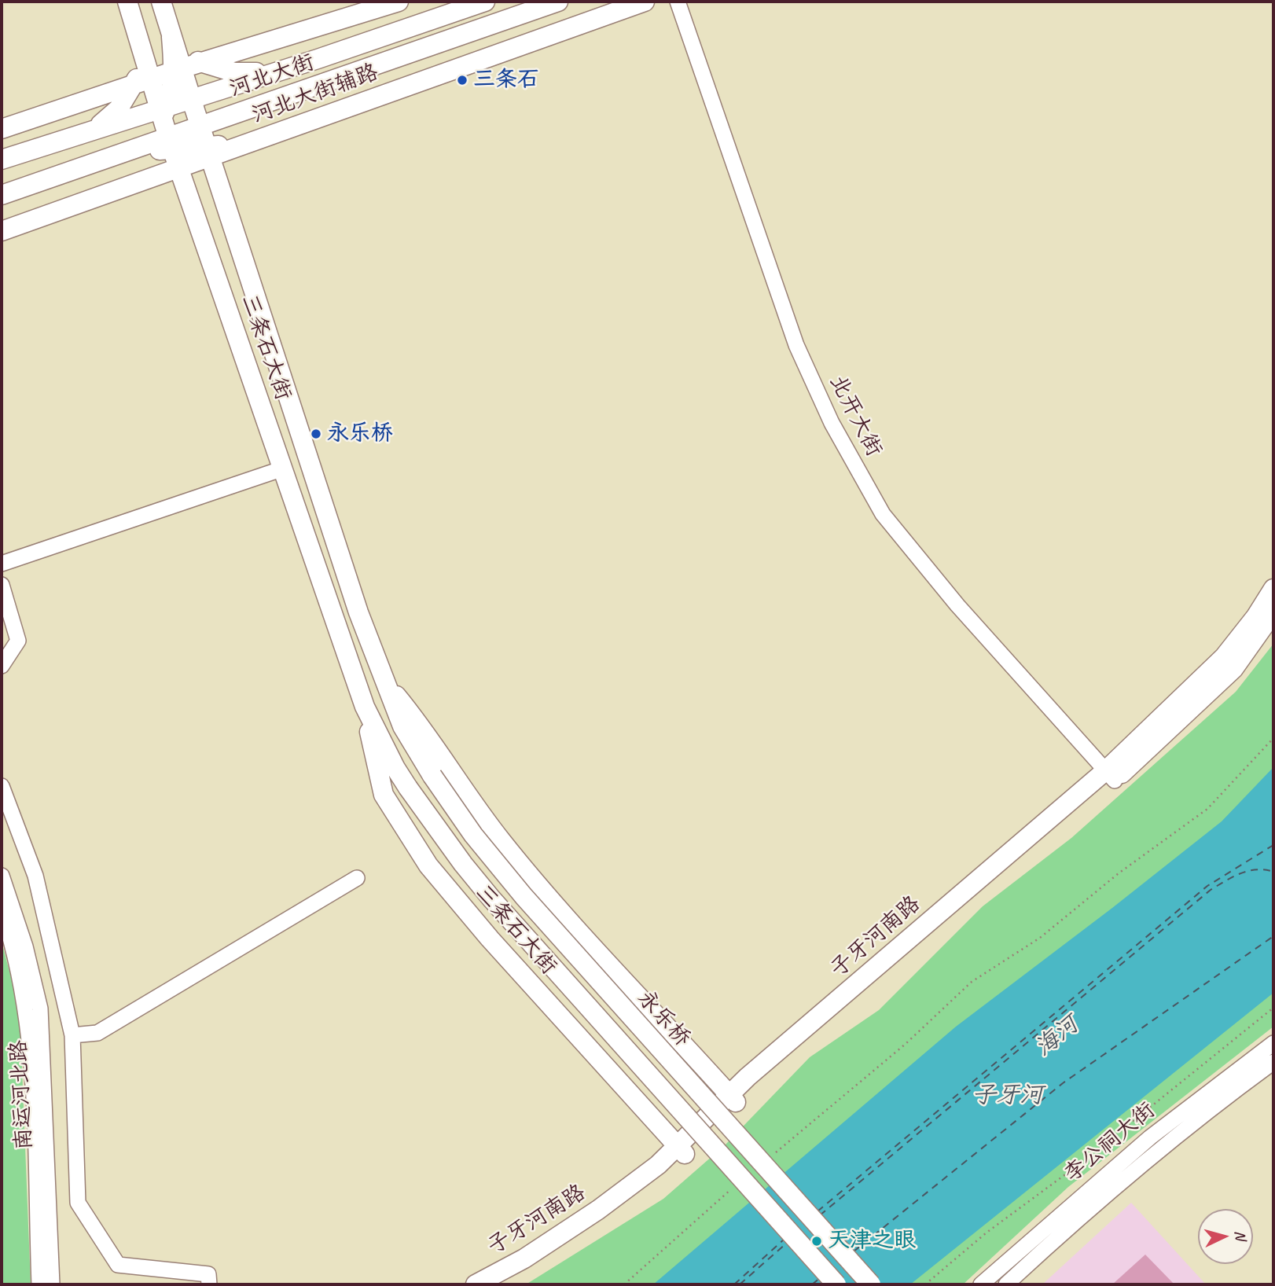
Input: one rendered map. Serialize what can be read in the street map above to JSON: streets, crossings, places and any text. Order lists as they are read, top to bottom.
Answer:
{
  "streets": {
    "main road": [
      "河北大街",
      "河北大街辅路",
      "三条石大街",
      "子牙河南路",
      "永乐桥"
    ],
    "street": ["北开大街", "南运河北路", "李公祠大街"]
  },
  "crossings": [
    ["河北大街", "河北大街辅路"],
    ["河北大街", "三条石大街"],
    ["河北大街辅路", "三条石大街"],
    ["三条石大街", "子牙河南路"],
    ["三条石大街", "永乐桥"],
    ["北开大街", "子牙河南路"]
  ],
  "water": ["海河", "子牙河"],
  "places": ["三条石", "永乐桥", "天津之眼"],
  "north": "right"
}
